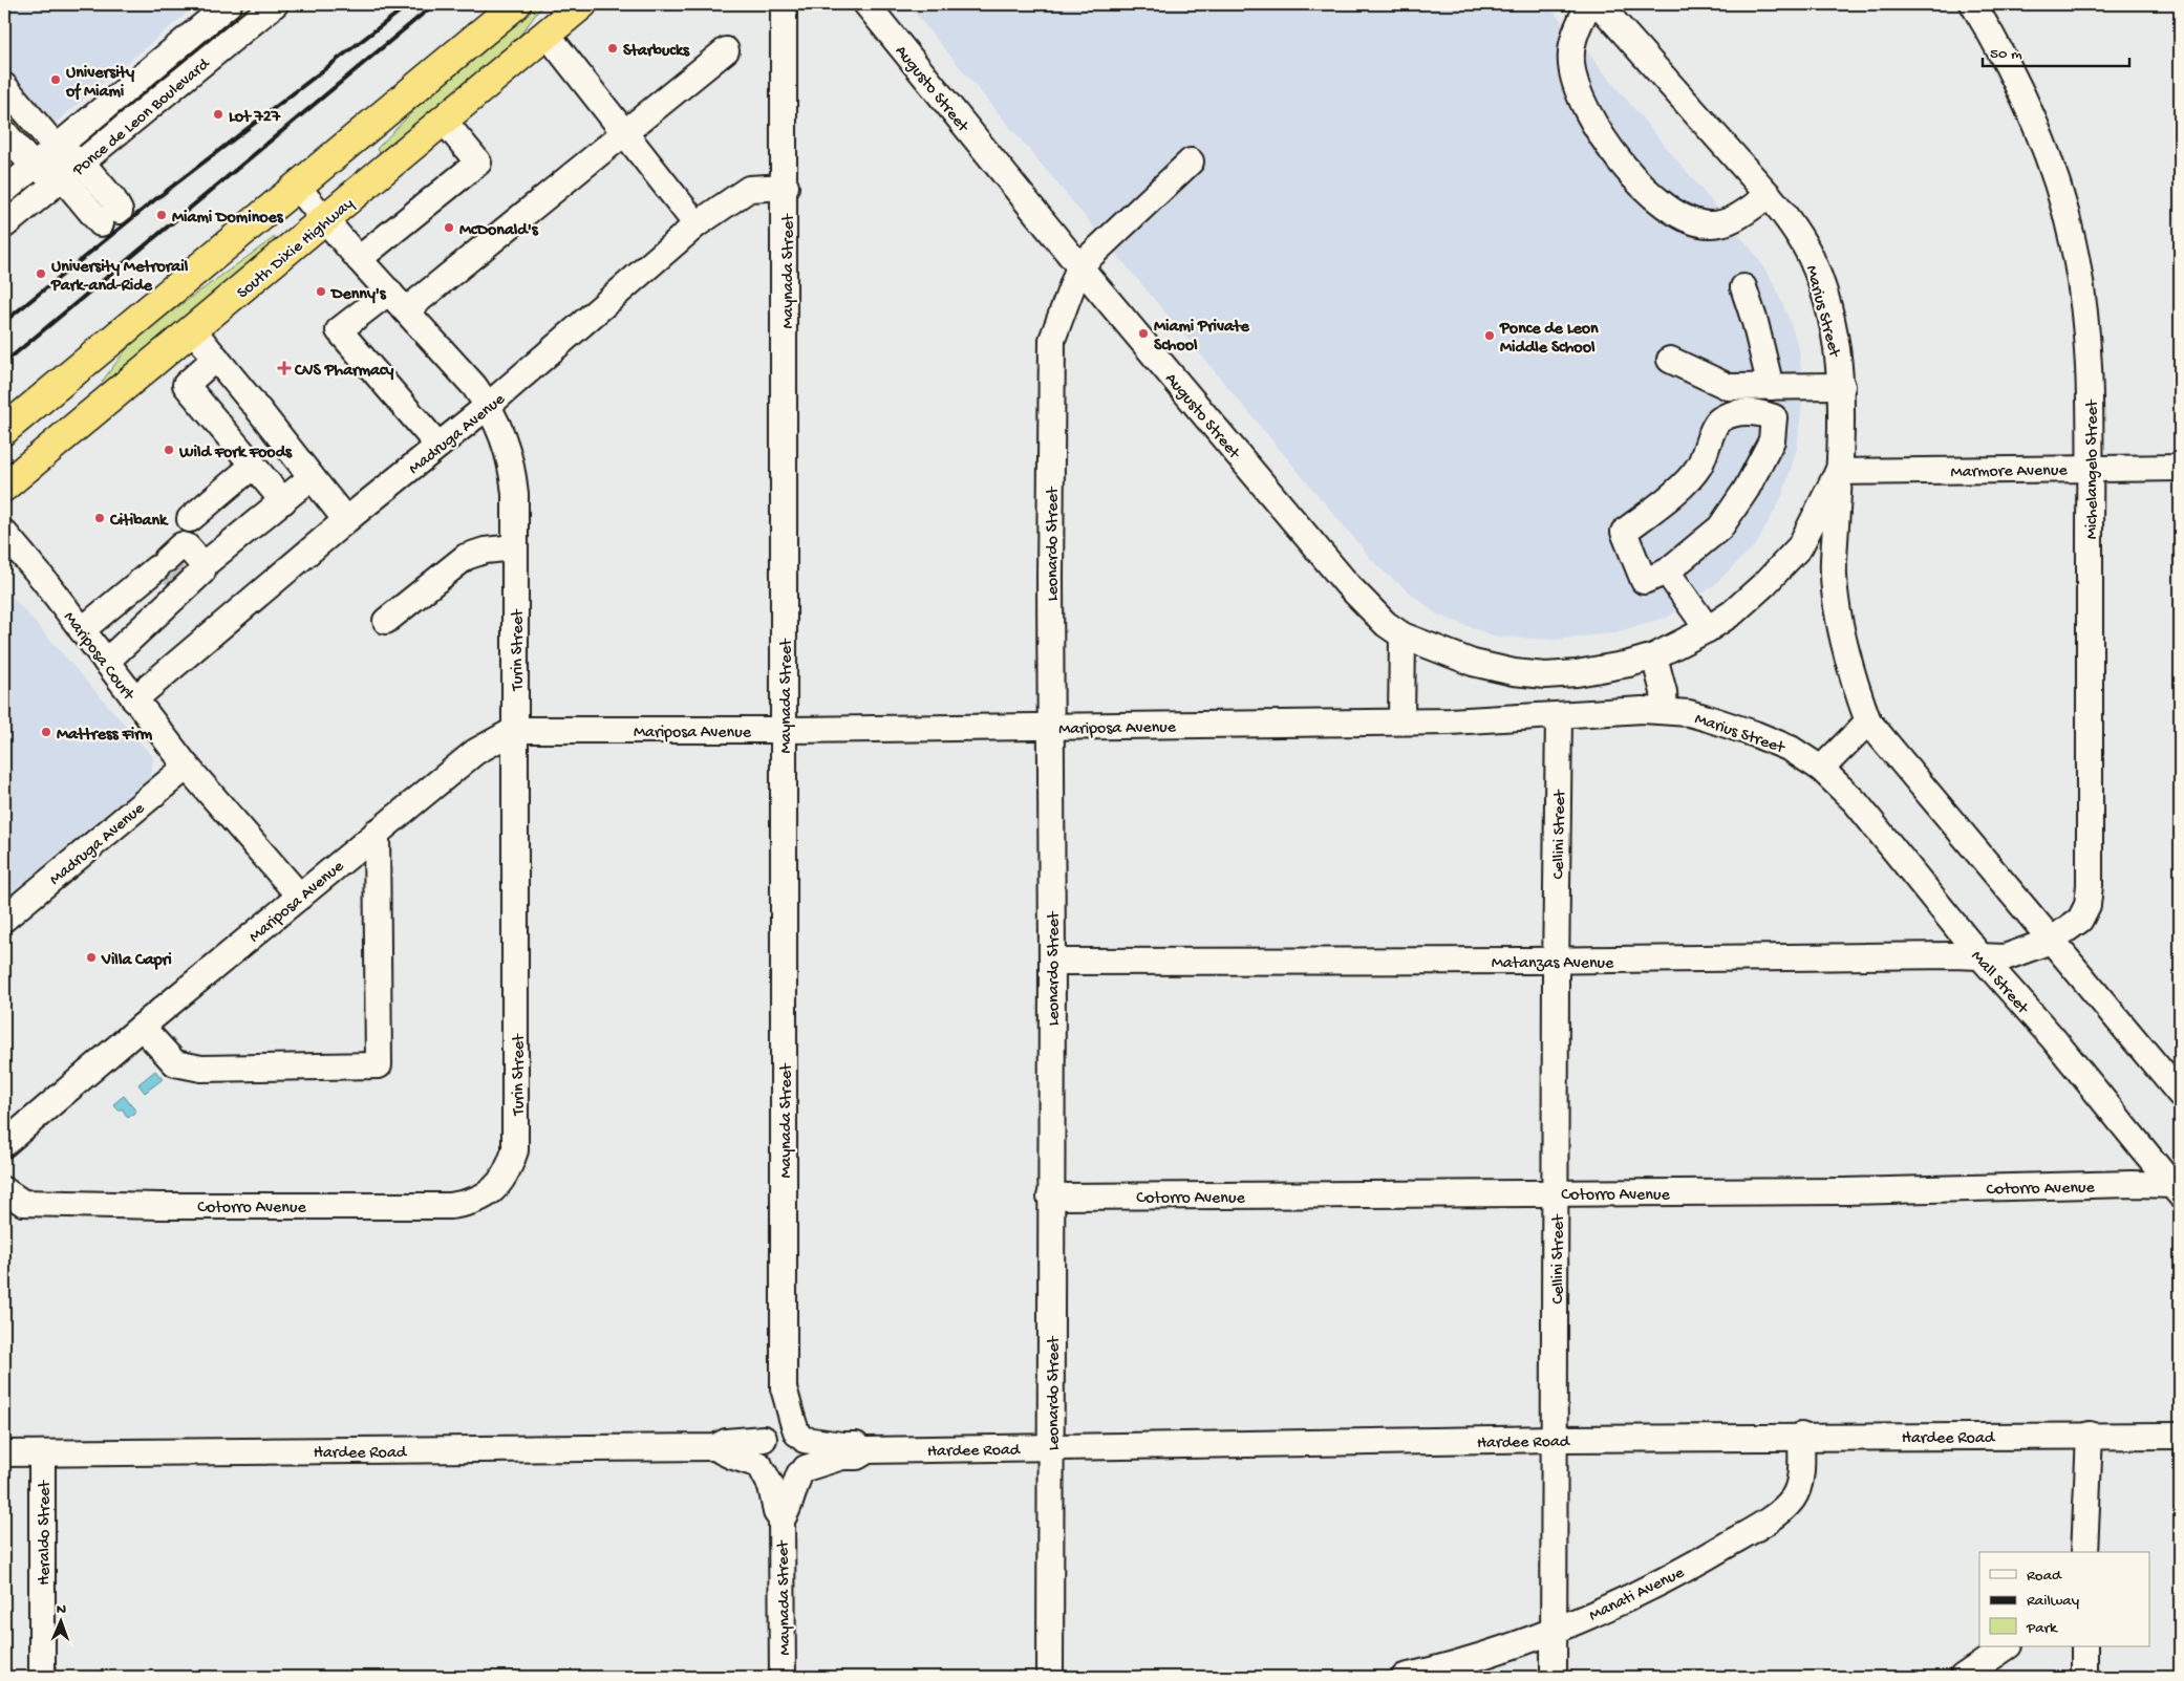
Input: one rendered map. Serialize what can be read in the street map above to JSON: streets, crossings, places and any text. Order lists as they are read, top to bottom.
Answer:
{
  "streets": {
    "highway": ["South Dixie Highway"],
    "street": [
      "Augusto Street",
      "Ponce de Leon Boulevard",
      "Maynada Street",
      "Marius Street",
      "Madruga Avenue",
      "Marmore Avenue",
      "Michelangelo Street",
      "Leonardo Street",
      "Turin Street",
      "Mariposa Court",
      "Mariposa Avenue",
      "Cellini Street",
      "Matanzas Avenue",
      "Mall Street",
      "Cotorro Avenue",
      "Hardee Road",
      "Heraldo Street",
      "Manati Avenue"
    ]
  },
  "crossings": [
    ["Augusto Street", "Marius Street"],
    ["Augusto Street", "Marmore Avenue"],
    ["Augusto Street", "Leonardo Street"],
    ["South Dixie Highway", "Turin Street"],
    ["Maynada Street", "Madruga Avenue"],
    ["Maynada Street", "Mariposa Avenue"],
    ["Maynada Street", "Hardee Road"],
    ["Marius Street", "Marmore Avenue"],
    ["Marius Street", "Mariposa Avenue"],
    ["Marius Street", "Cellini Street"],
    ["Marius Street", "Mall Street"],
    ["Madruga Avenue", "Turin Street"],
    ["Madruga Avenue", "Mariposa Court"],
    ["Marmore Avenue", "Michelangelo Street"],
    ["Michelangelo Street", "Matanzas Avenue"],
    ["Leonardo Street", "Mariposa Avenue"],
    ["Leonardo Street", "Matanzas Avenue"],
    ["Leonardo Street", "Cotorro Avenue"],
    ["Leonardo Street", "Hardee Road"],
    ["Turin Street", "Mariposa Avenue"],
    ["Turin Street", "Cotorro Avenue"],
    ["Mariposa Court", "Mariposa Avenue"],
    ["Mariposa Avenue", "Cellini Street"],
    ["Cellini Street", "Matanzas Avenue"],
    ["Cellini Street", "Cotorro Avenue"],
    ["Cellini Street", "Hardee Road"],
    ["Cellini Street", "Manati Avenue"],
    ["Matanzas Avenue", "Mall Street"],
    ["Mall Street", "Cotorro Avenue"],
    ["Hardee Road", "Heraldo Street"],
    ["Hardee Road", "Manati Avenue"]
  ],
  "places": {
    "other": [
      "Starbucks",
      "University of Miami",
      "Lot 727",
      "Miami Dominoes",
      "McDonald's",
      "University Metrorail Park-and-Ride",
      "Denny's",
      "Miami Private School",
      "Ponce de Leon Middle School",
      "Wild Fork Foods",
      "Citibank",
      "Mattress Firm",
      "Villa Capri"
    ],
    "health": ["CVS Pharmacy"]
  },
  "legend": ["Road", "Railway", "Park"],
  "scale_bar": "50 m",
  "north": "top"
}
